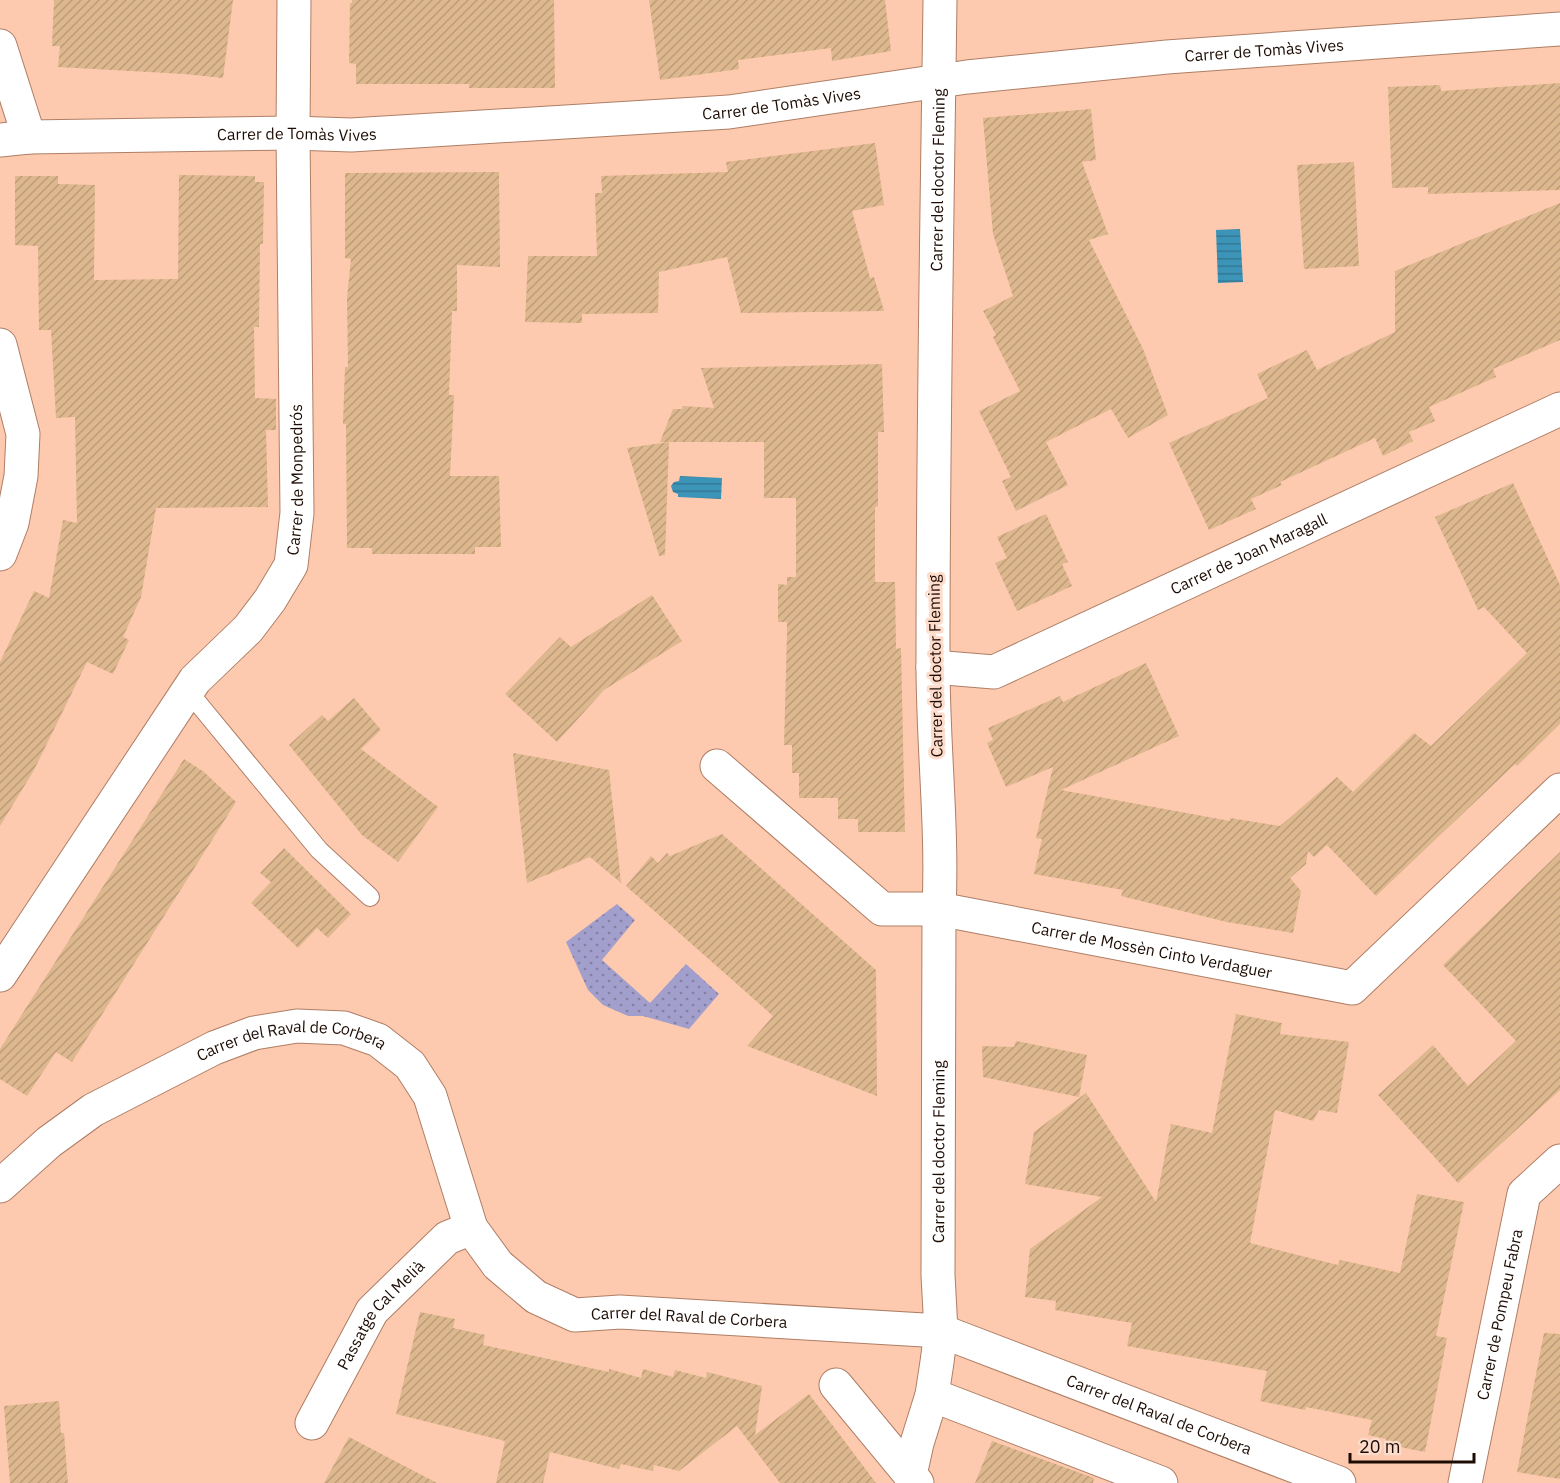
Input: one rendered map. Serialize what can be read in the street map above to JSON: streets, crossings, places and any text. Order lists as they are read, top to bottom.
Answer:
{
  "streets": {
    "street": [
      "Carrer de Tomàs Vives",
      "Carrer del doctor Fleming",
      "Carrer de Monpedrós",
      "Carrer de Joan Maragall",
      "Carrer de Mossèn Cinto Verdaguer",
      "Carrer del Raval de Corbera",
      "Carrer de Pompeu Fabra",
      "Passatge Cal Melià"
    ]
  },
  "crossings": [
    ["Carrer de Tomàs Vives", "Carrer del doctor Fleming"],
    ["Carrer de Tomàs Vives", "Carrer de Monpedrós"],
    ["Carrer del doctor Fleming", "Carrer de Joan Maragall"],
    ["Carrer del doctor Fleming", "Carrer de Mossèn Cinto Verdaguer"],
    ["Carrer del doctor Fleming", "Carrer del Raval de Corbera"],
    ["Carrer del Raval de Corbera", "Passatge Cal Melià"]
  ],
  "scale_bar": "20 m"
}
